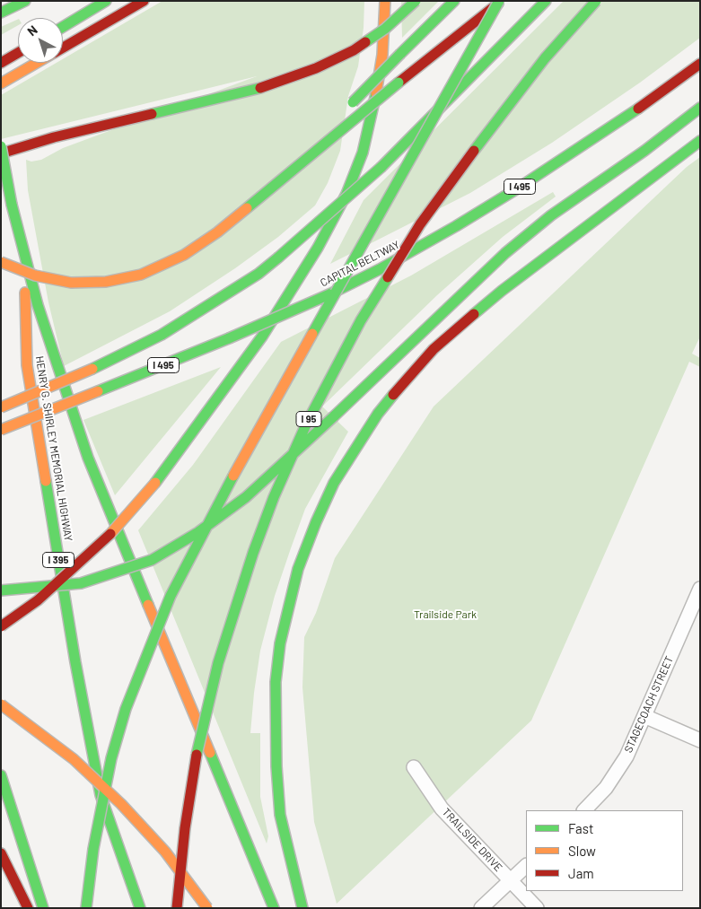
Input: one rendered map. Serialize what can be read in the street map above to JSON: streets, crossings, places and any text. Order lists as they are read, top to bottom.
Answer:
{
  "streets": {
    "highway": [
      "I 495",
      "CAPITAL BELTWAY",
      "I 95",
      "HENRY G. SHIRLEY MEMORIAL HIGHWAY",
      "I 395"
    ],
    "street": ["STAGECOACH STREET", "TRAILSIDE DRIVE"]
  },
  "parks": ["Trailside Park"],
  "legend": ["Fast", "Slow", "Jam"],
  "north": "top left"
}
